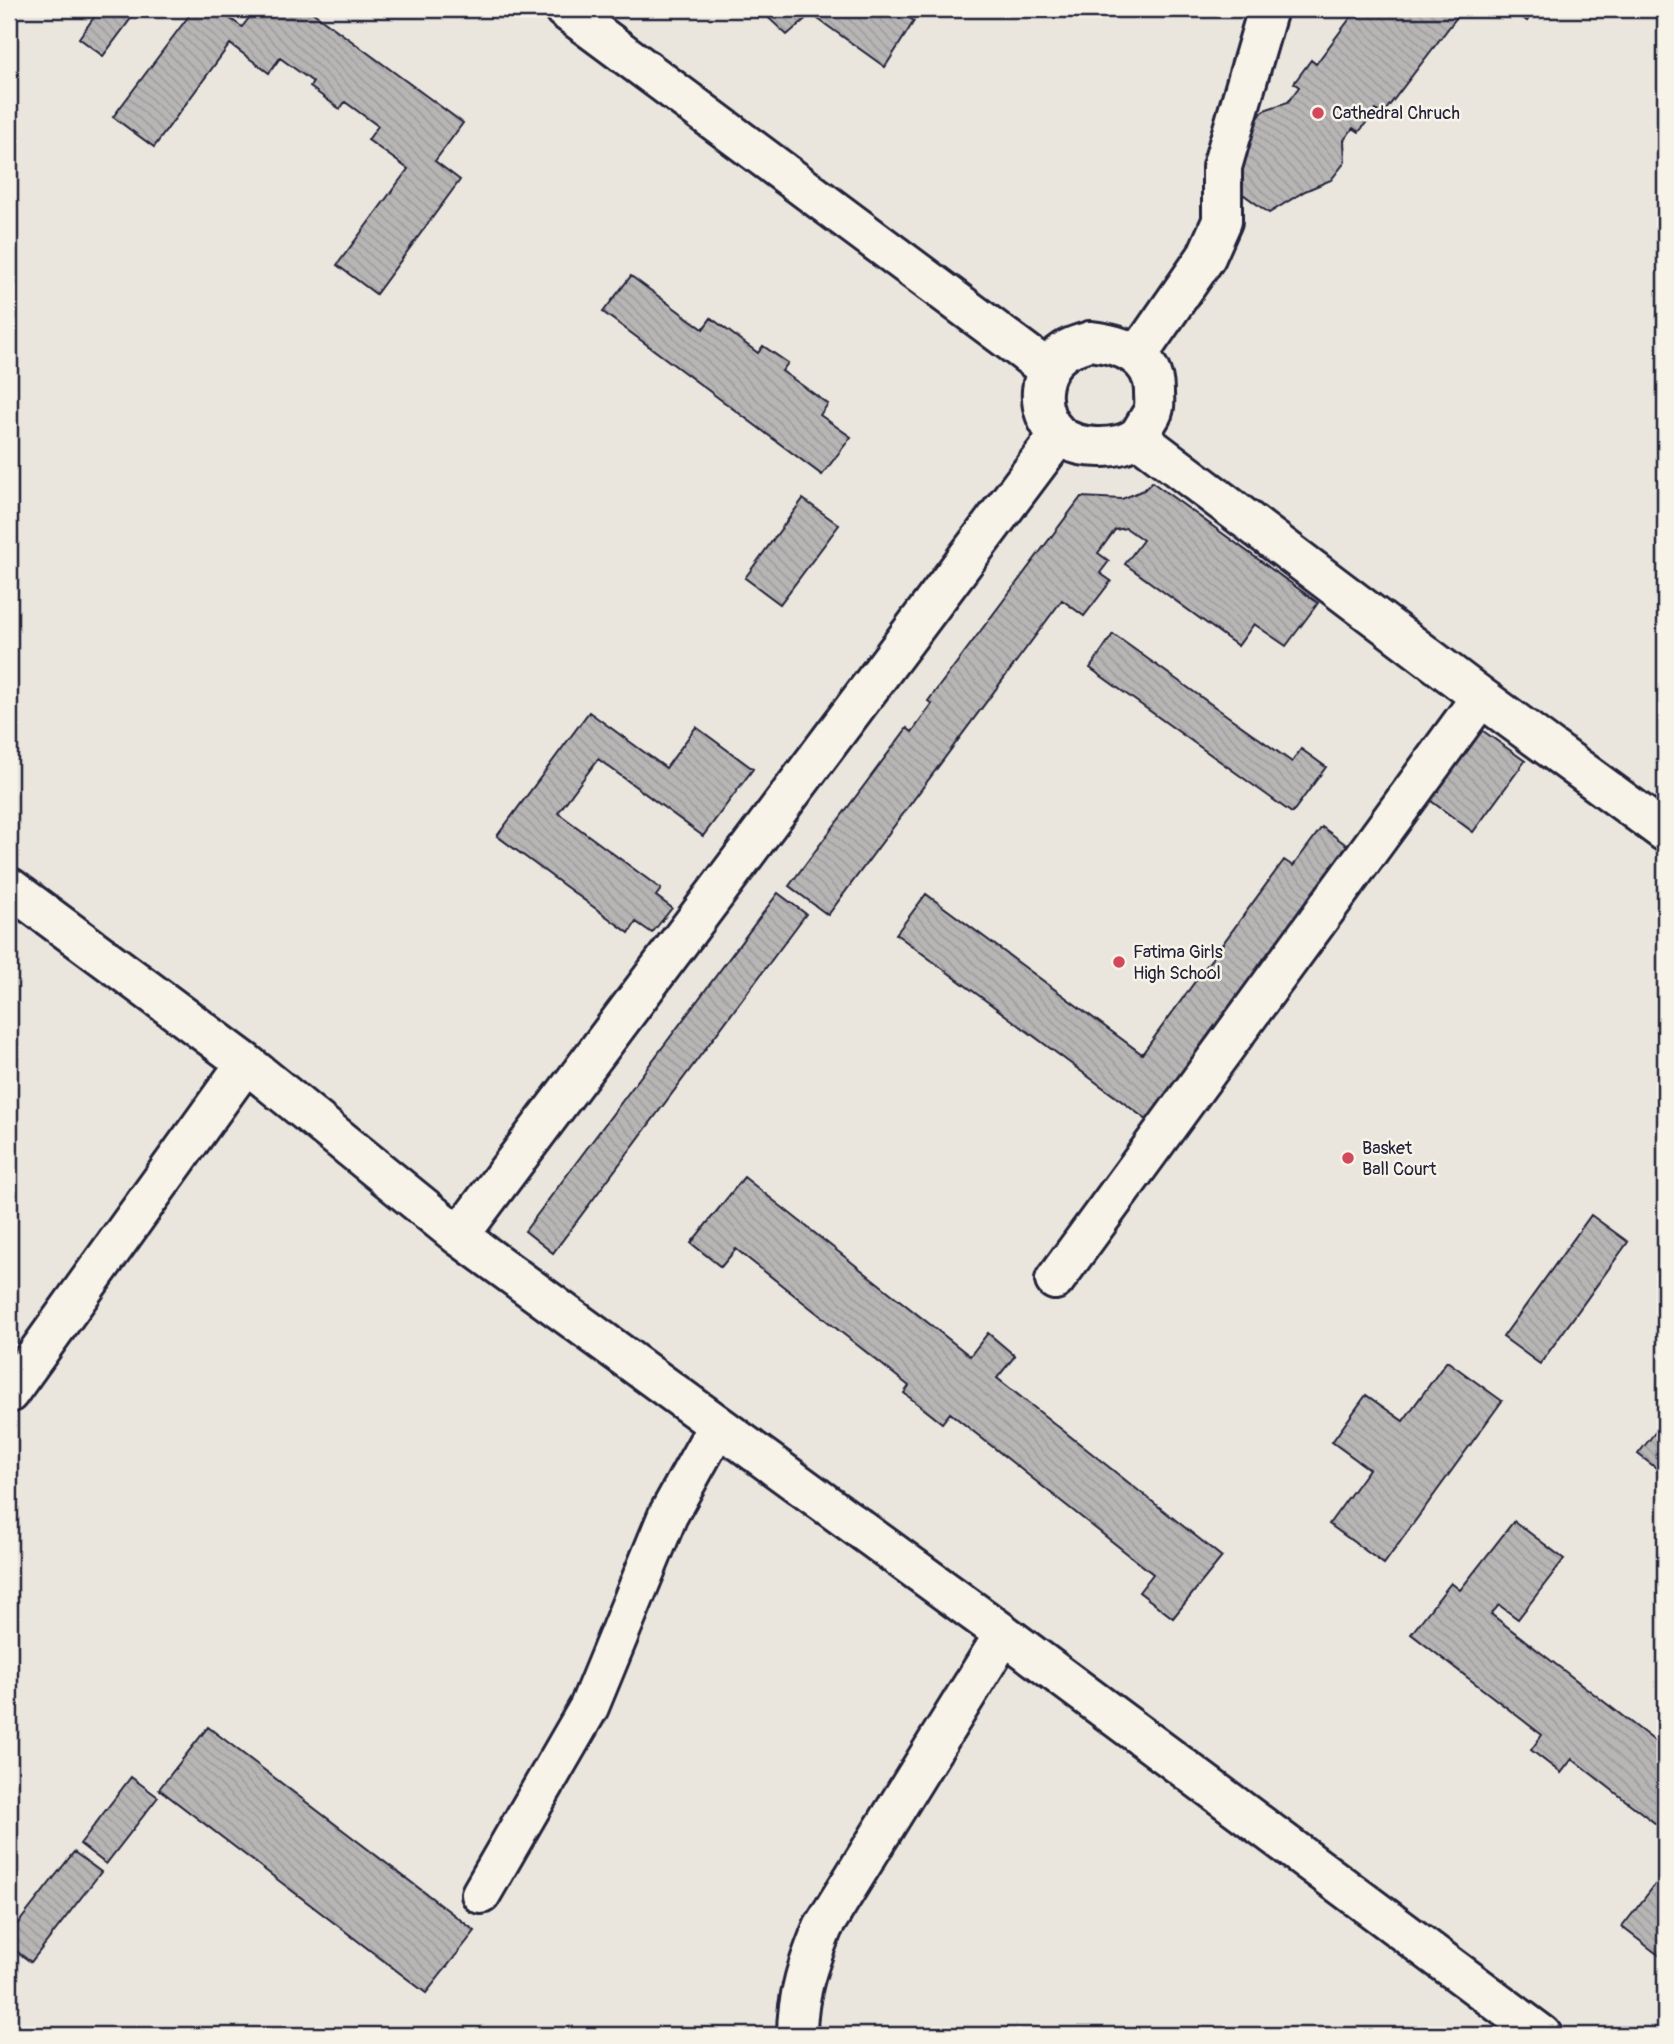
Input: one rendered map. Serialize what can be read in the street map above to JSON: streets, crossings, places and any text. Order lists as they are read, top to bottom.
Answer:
{
  "places": ["Cathedral Chruch", "Fatima Girls High School", "Basket Ball Court"]
}
